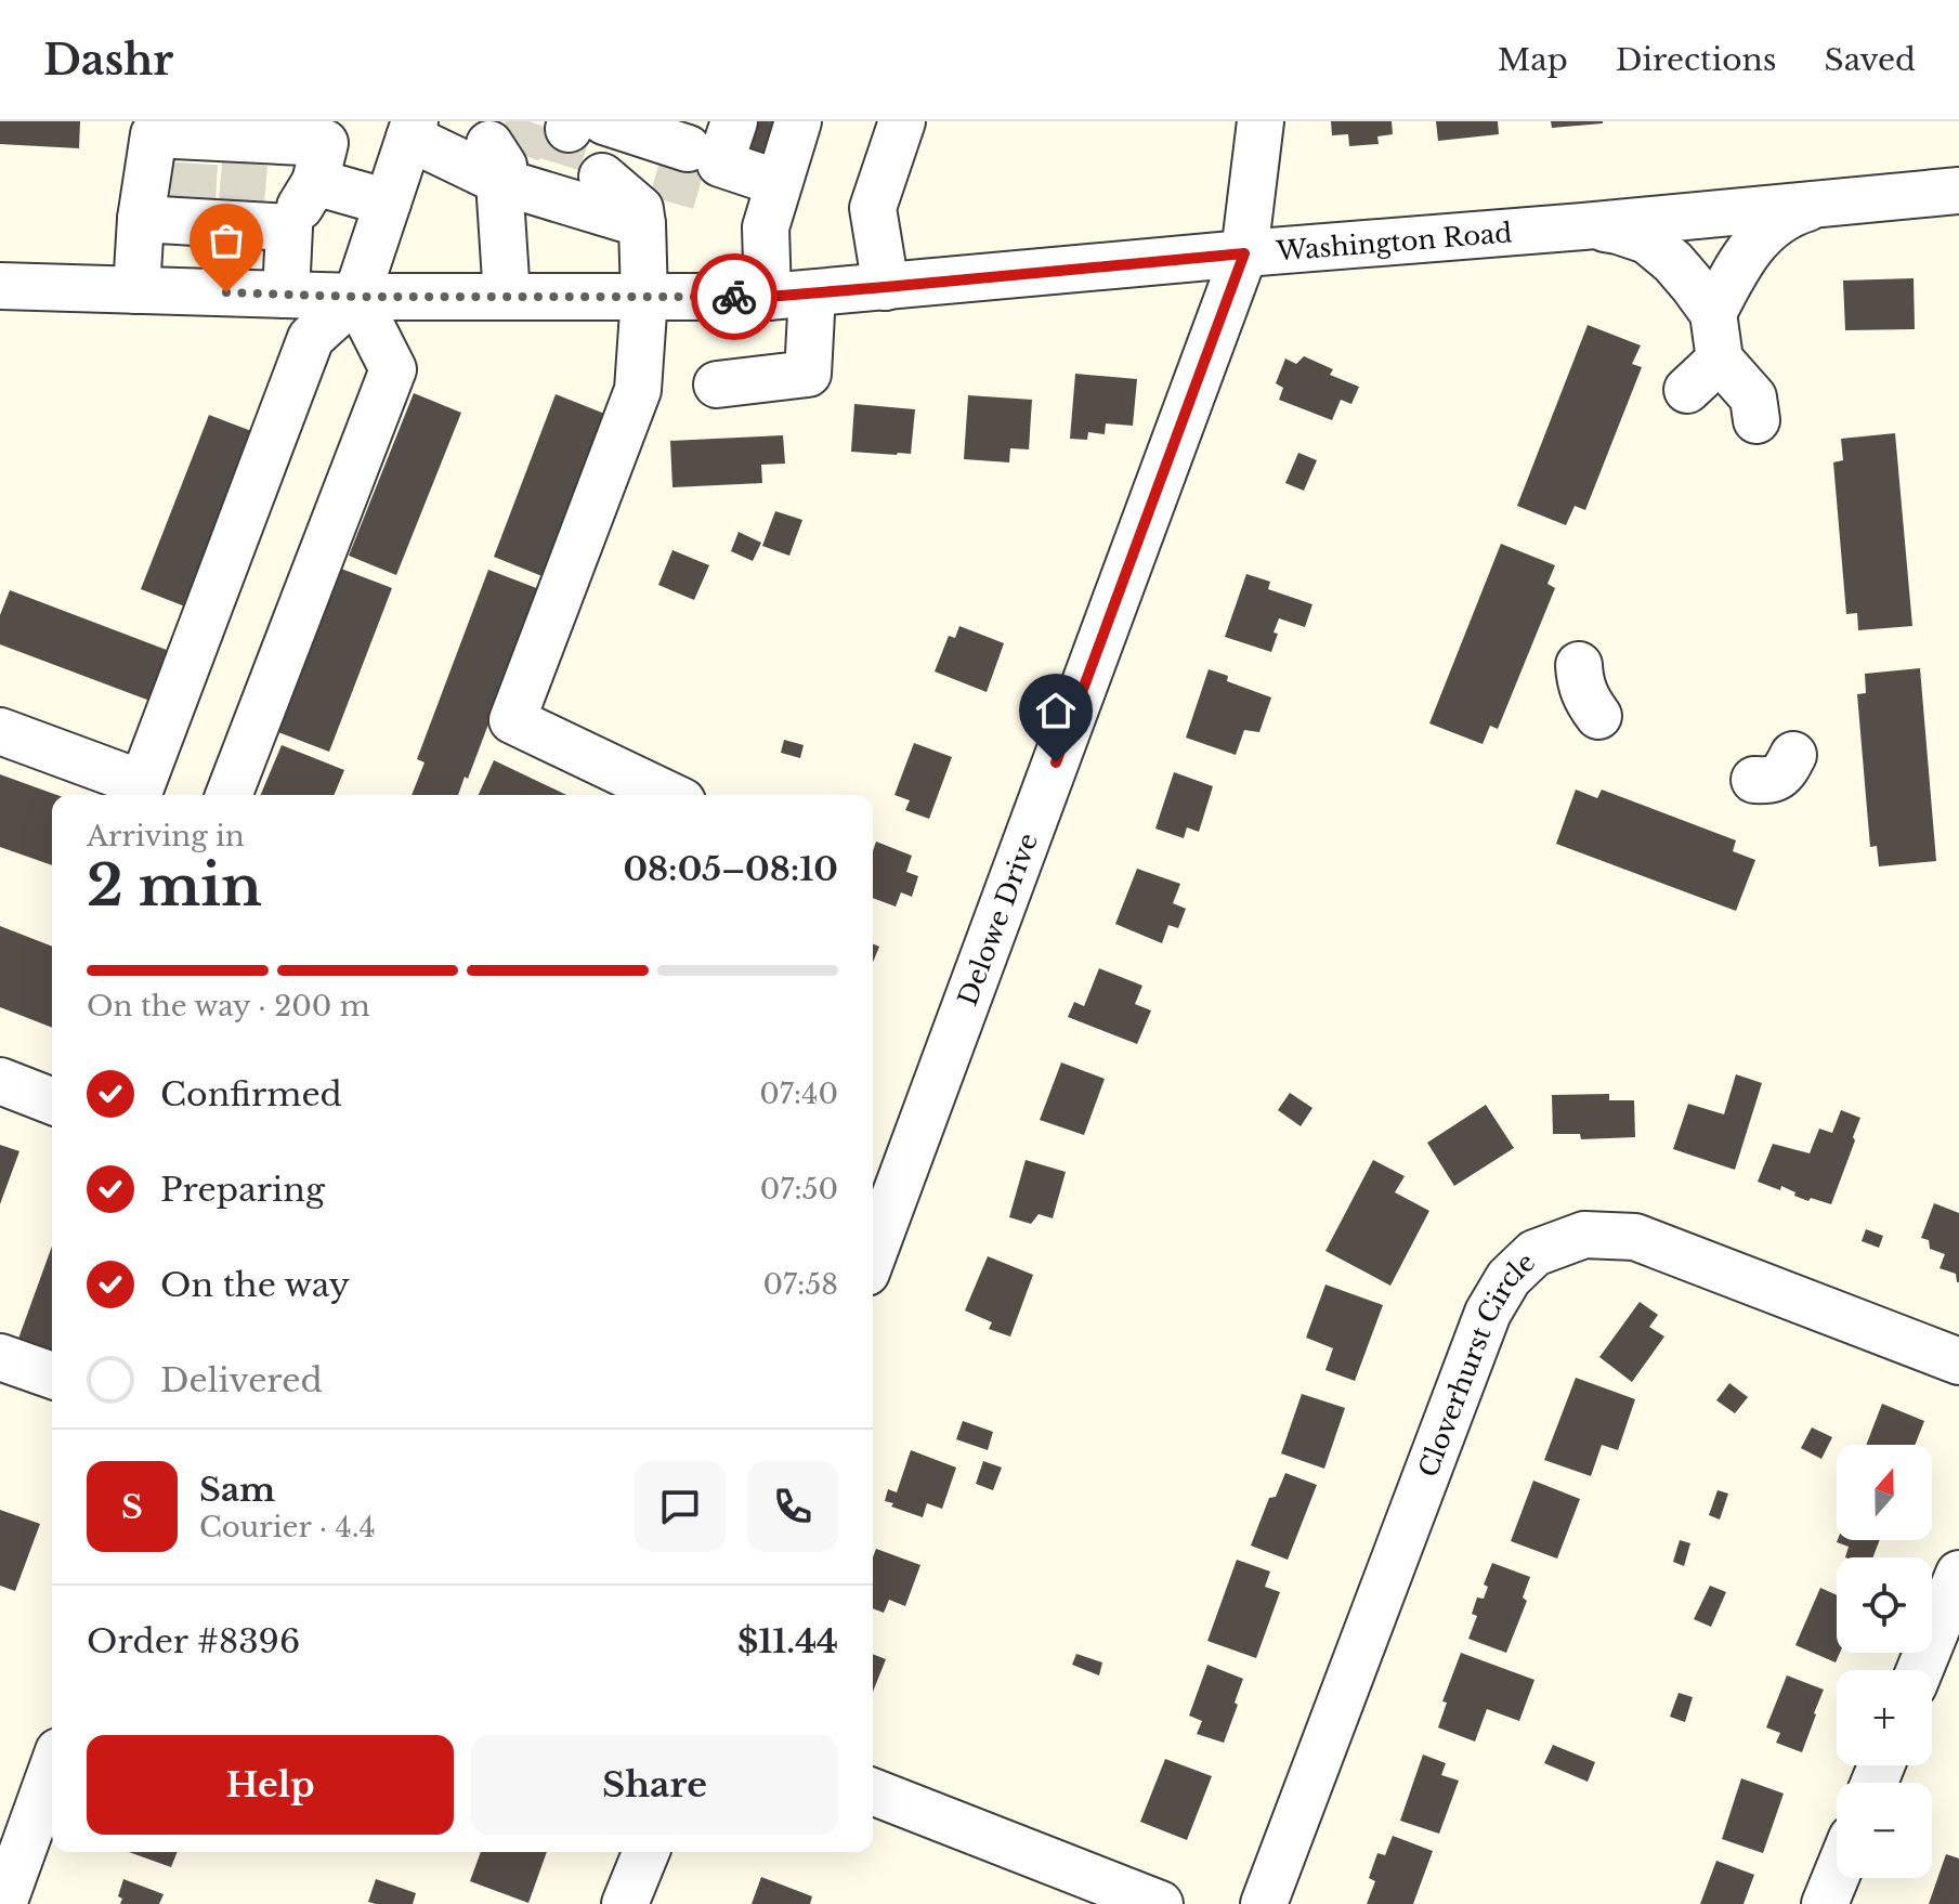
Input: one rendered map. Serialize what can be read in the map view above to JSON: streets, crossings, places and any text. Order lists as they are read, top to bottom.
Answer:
{
  "streets": {
    "street": ["Washington Road", "Delowe Drive", "Cloverhurst Circle"]
  },
  "crossings": [
    ["Washington Road", "Delowe Drive"]
  ],
  "north": "top",
  "page": {
    "header": "Dashr",
    "nav": ["Map", "Directions", "Saved"],
    "heading": ["2 min", "Arriving in", "08:05–08:10"],
    "panel": [
      "Sam",
      "Courier · 4.4",
      "Order #8396",
      "$11.44"
    ],
    "bar": "On the way · 200 m",
    "list": [
      ["Confirmed", "07:40"],
      ["Preparing", "07:50"],
      ["On the way", "07:58"],
      "Delivered"
    ],
    "map_buttons": ["+", "−"],
    "round": "S",
    "buttons": ["Help", "Share"]
  }
}
